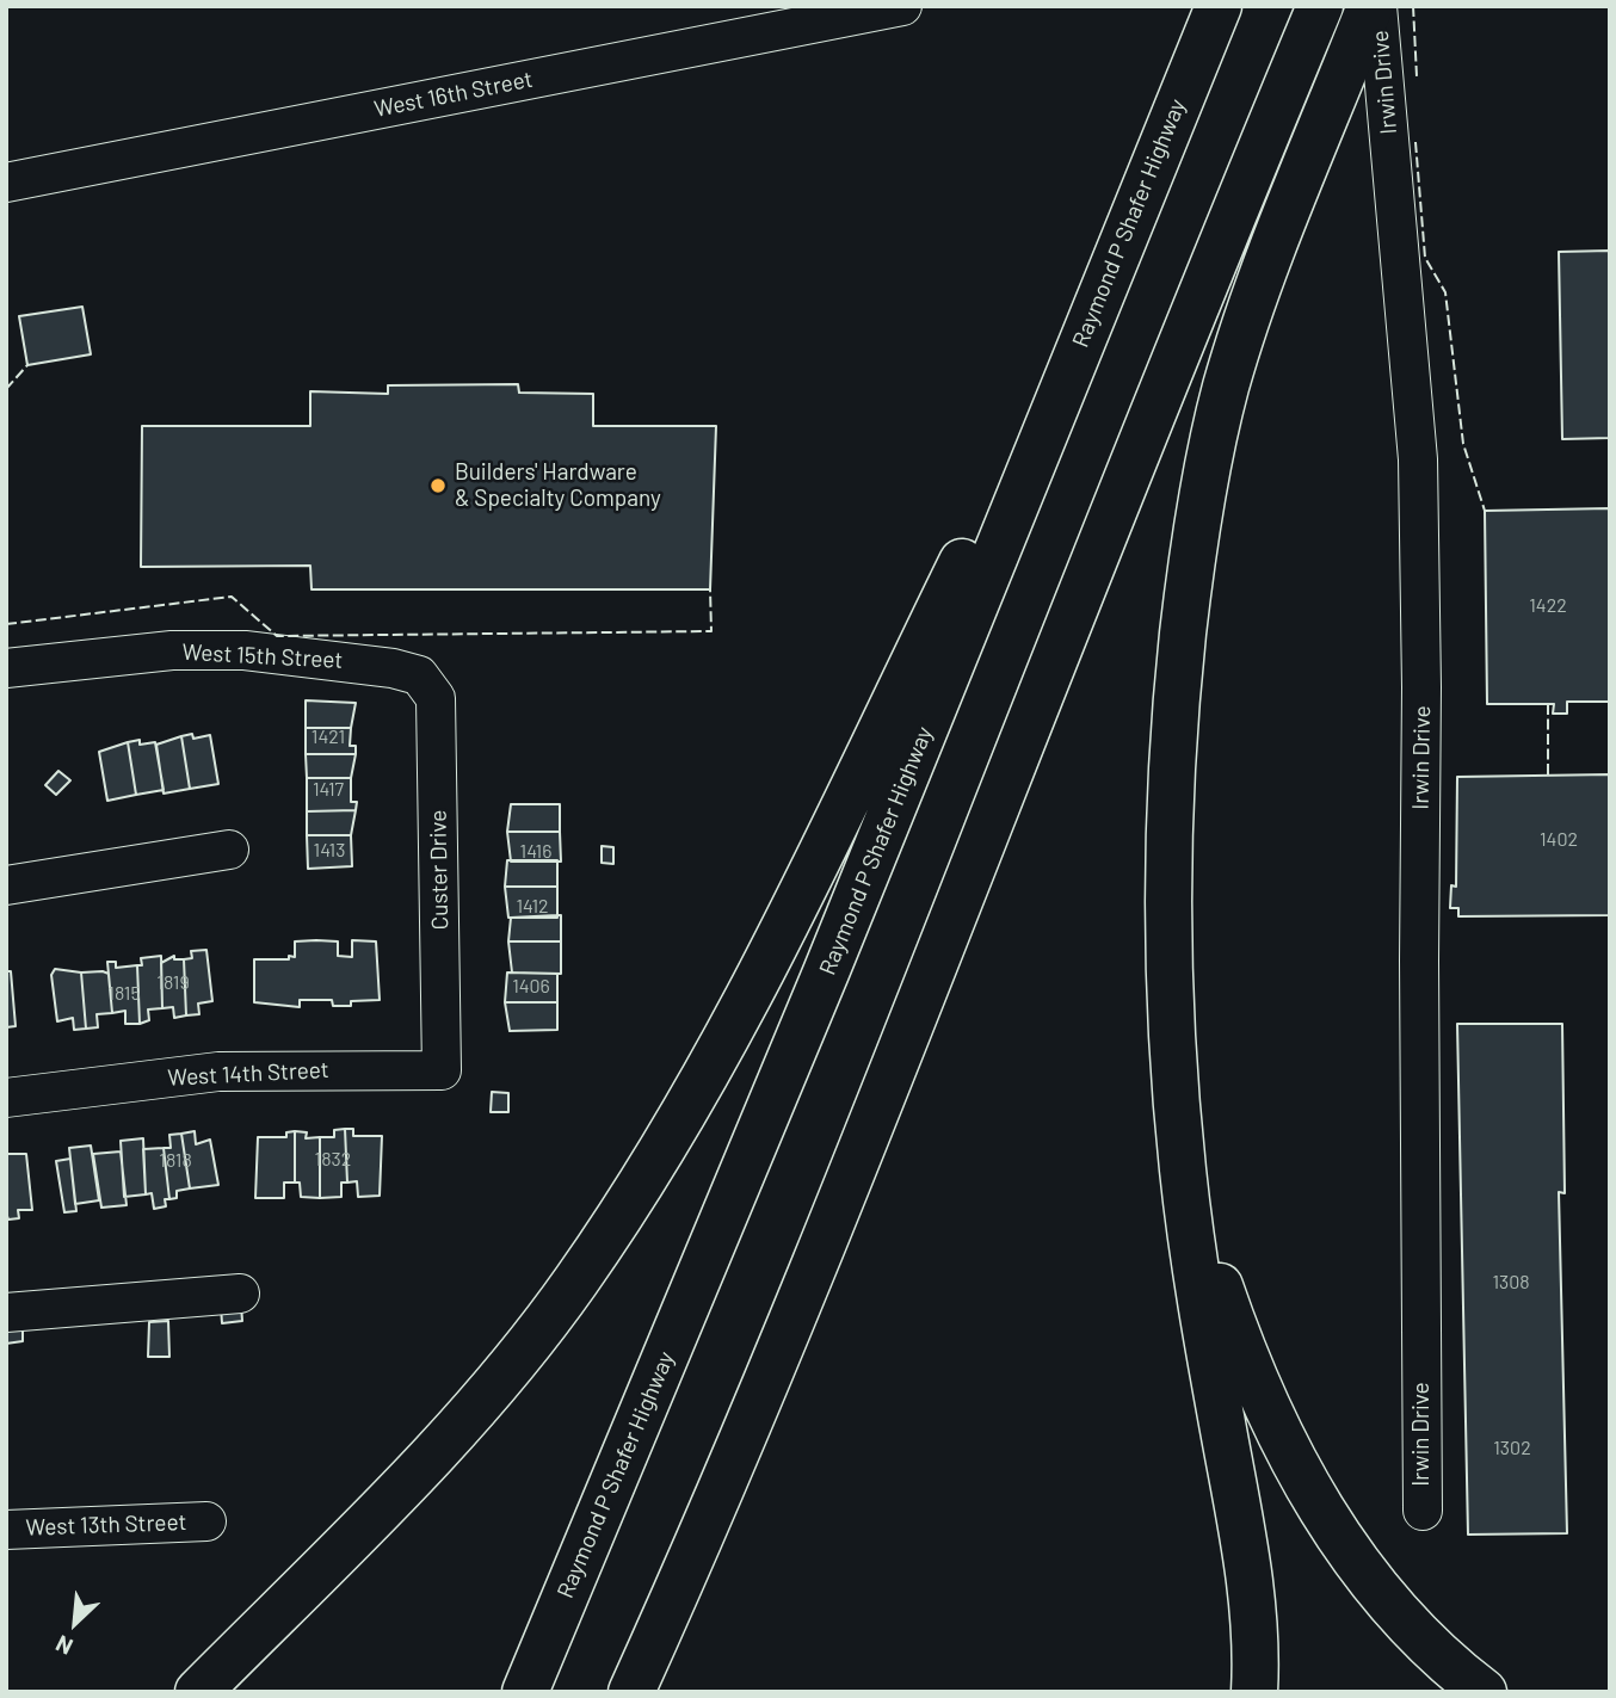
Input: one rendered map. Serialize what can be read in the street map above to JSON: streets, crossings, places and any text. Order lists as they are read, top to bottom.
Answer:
{
  "streets": {
    "highway": ["Raymond P Shafer Highway"],
    "street": [
      "Irwin Drive",
      "West 16th Street",
      "West 15th Street",
      "Custer Drive",
      "West 14th Street",
      "West 13th Street"
    ]
  },
  "crossings": [
    ["West 15th Street", "Custer Drive"],
    ["Custer Drive", "West 14th Street"]
  ],
  "places": ["Builders' Hardware & Specialty Company"],
  "house_numbers": [
    "1422",
    "1421",
    "1417",
    "1402",
    "1413",
    "1416",
    "1412",
    "1819",
    "1406",
    "1815",
    "1832",
    "1818",
    "1308",
    "1302"
  ],
  "north": "bottom left"
}
